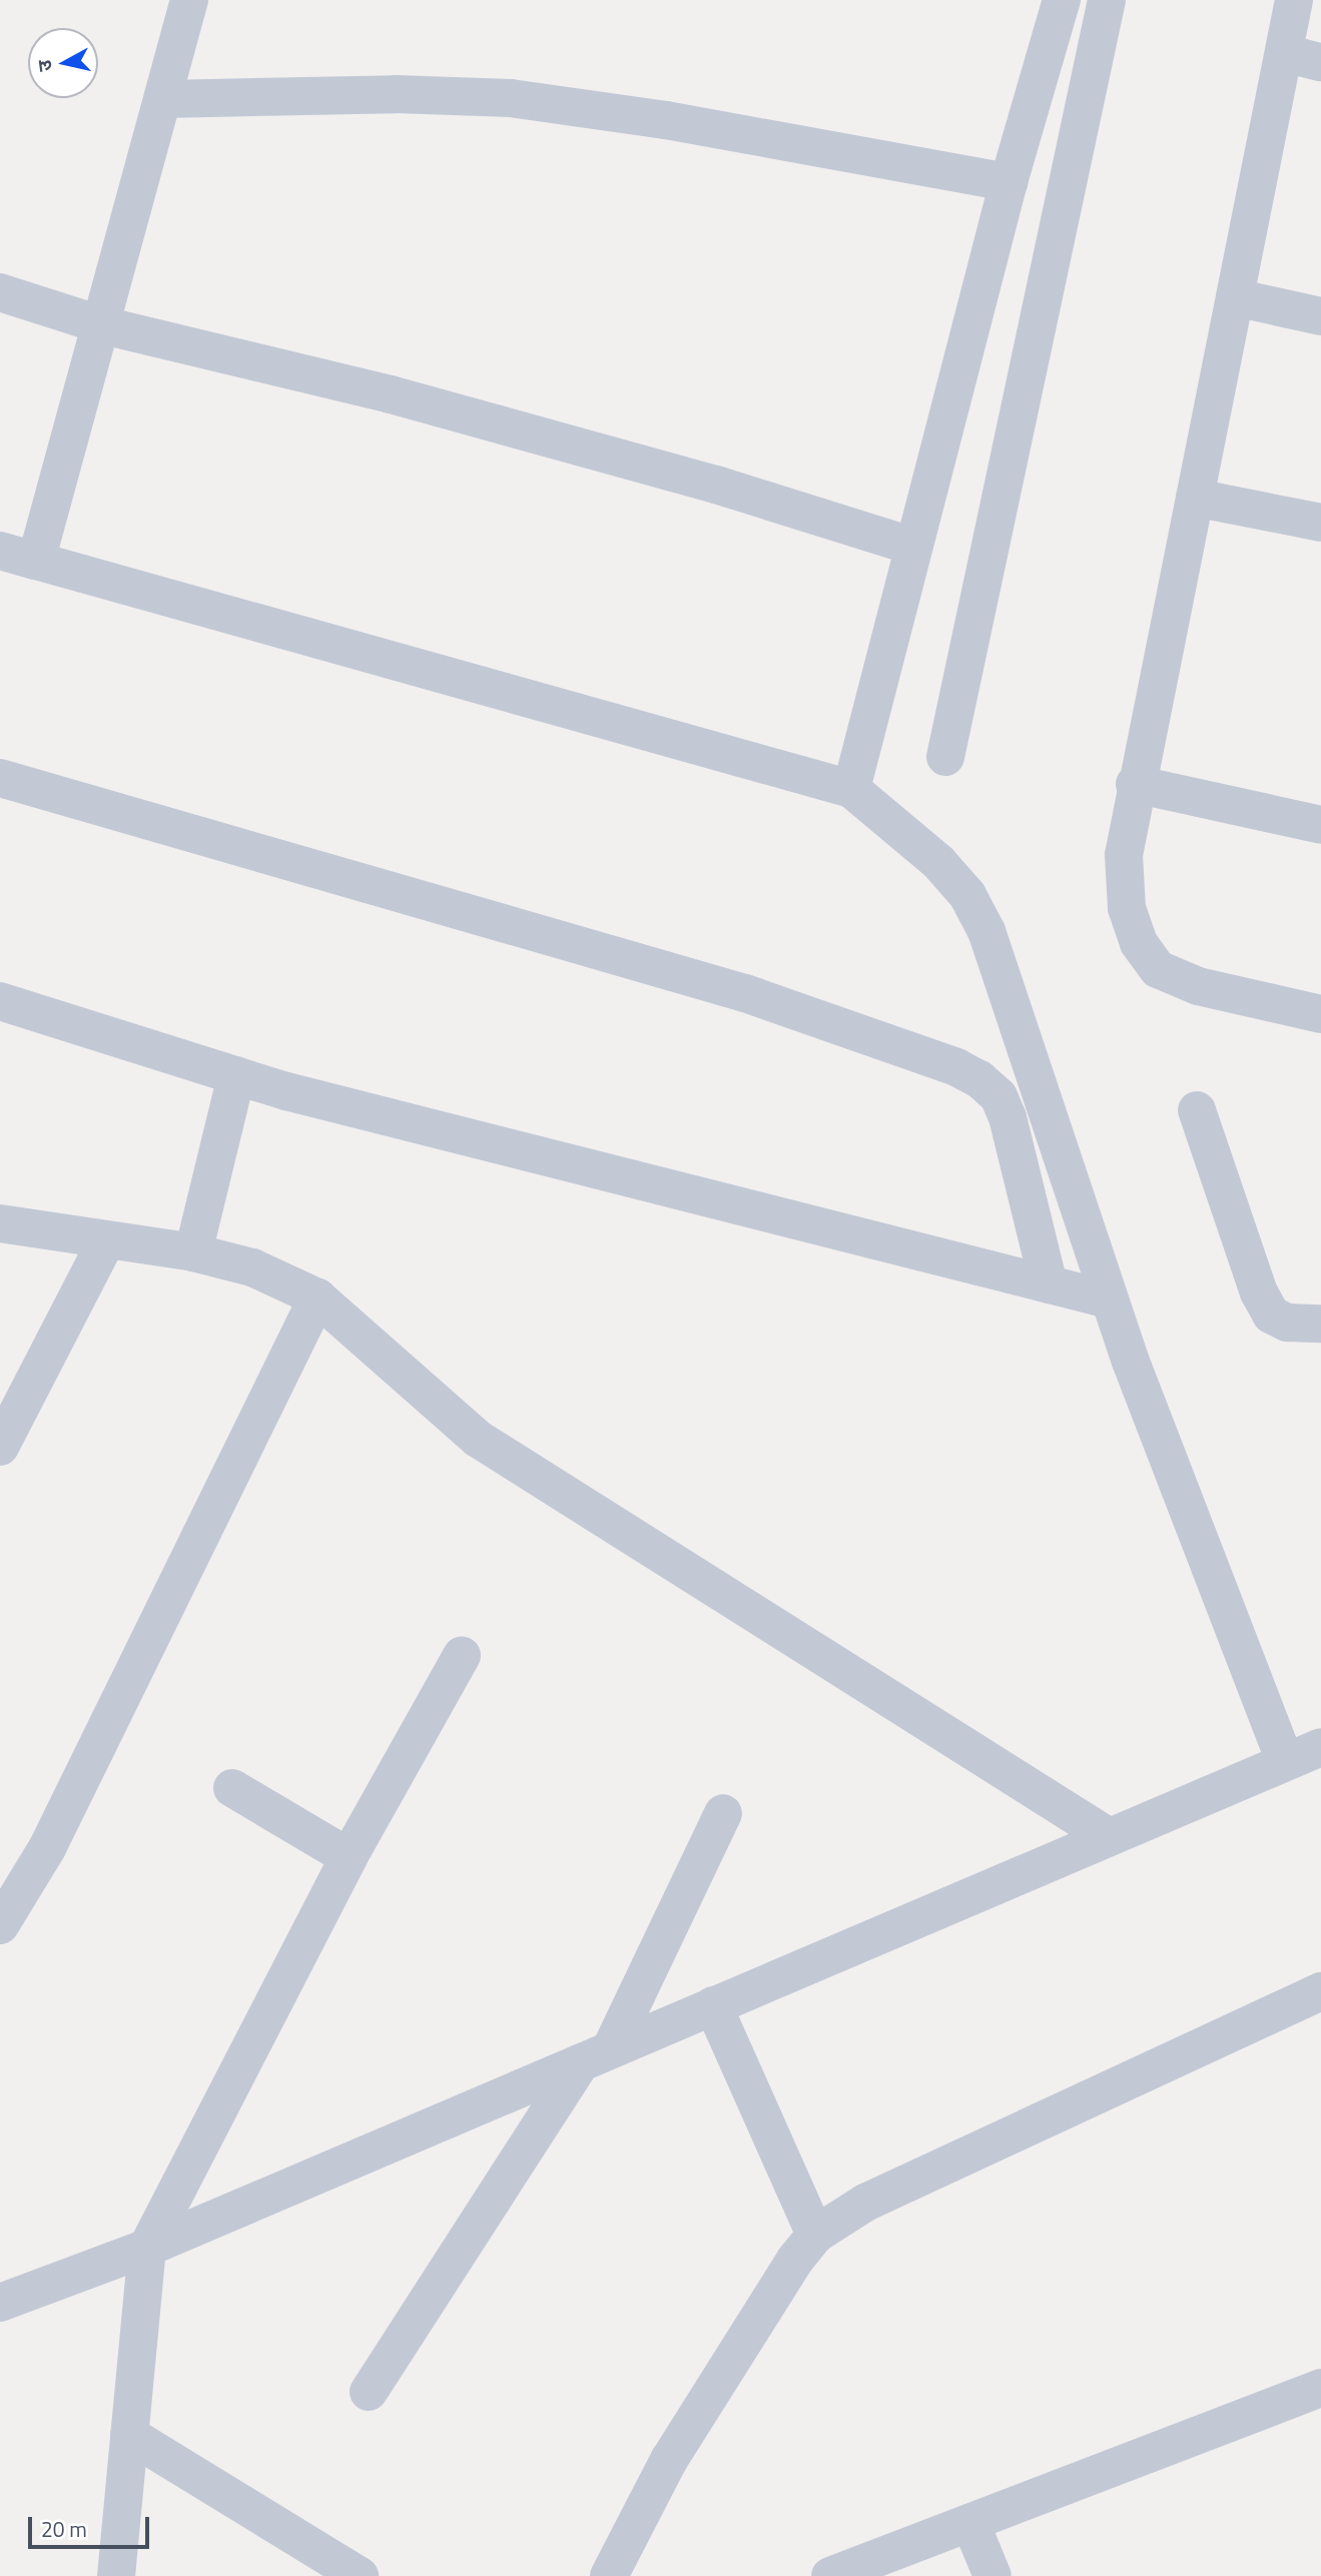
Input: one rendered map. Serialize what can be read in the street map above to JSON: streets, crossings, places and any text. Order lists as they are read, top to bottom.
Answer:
{
  "scale_bar": "20 m",
  "north": "left"
}
